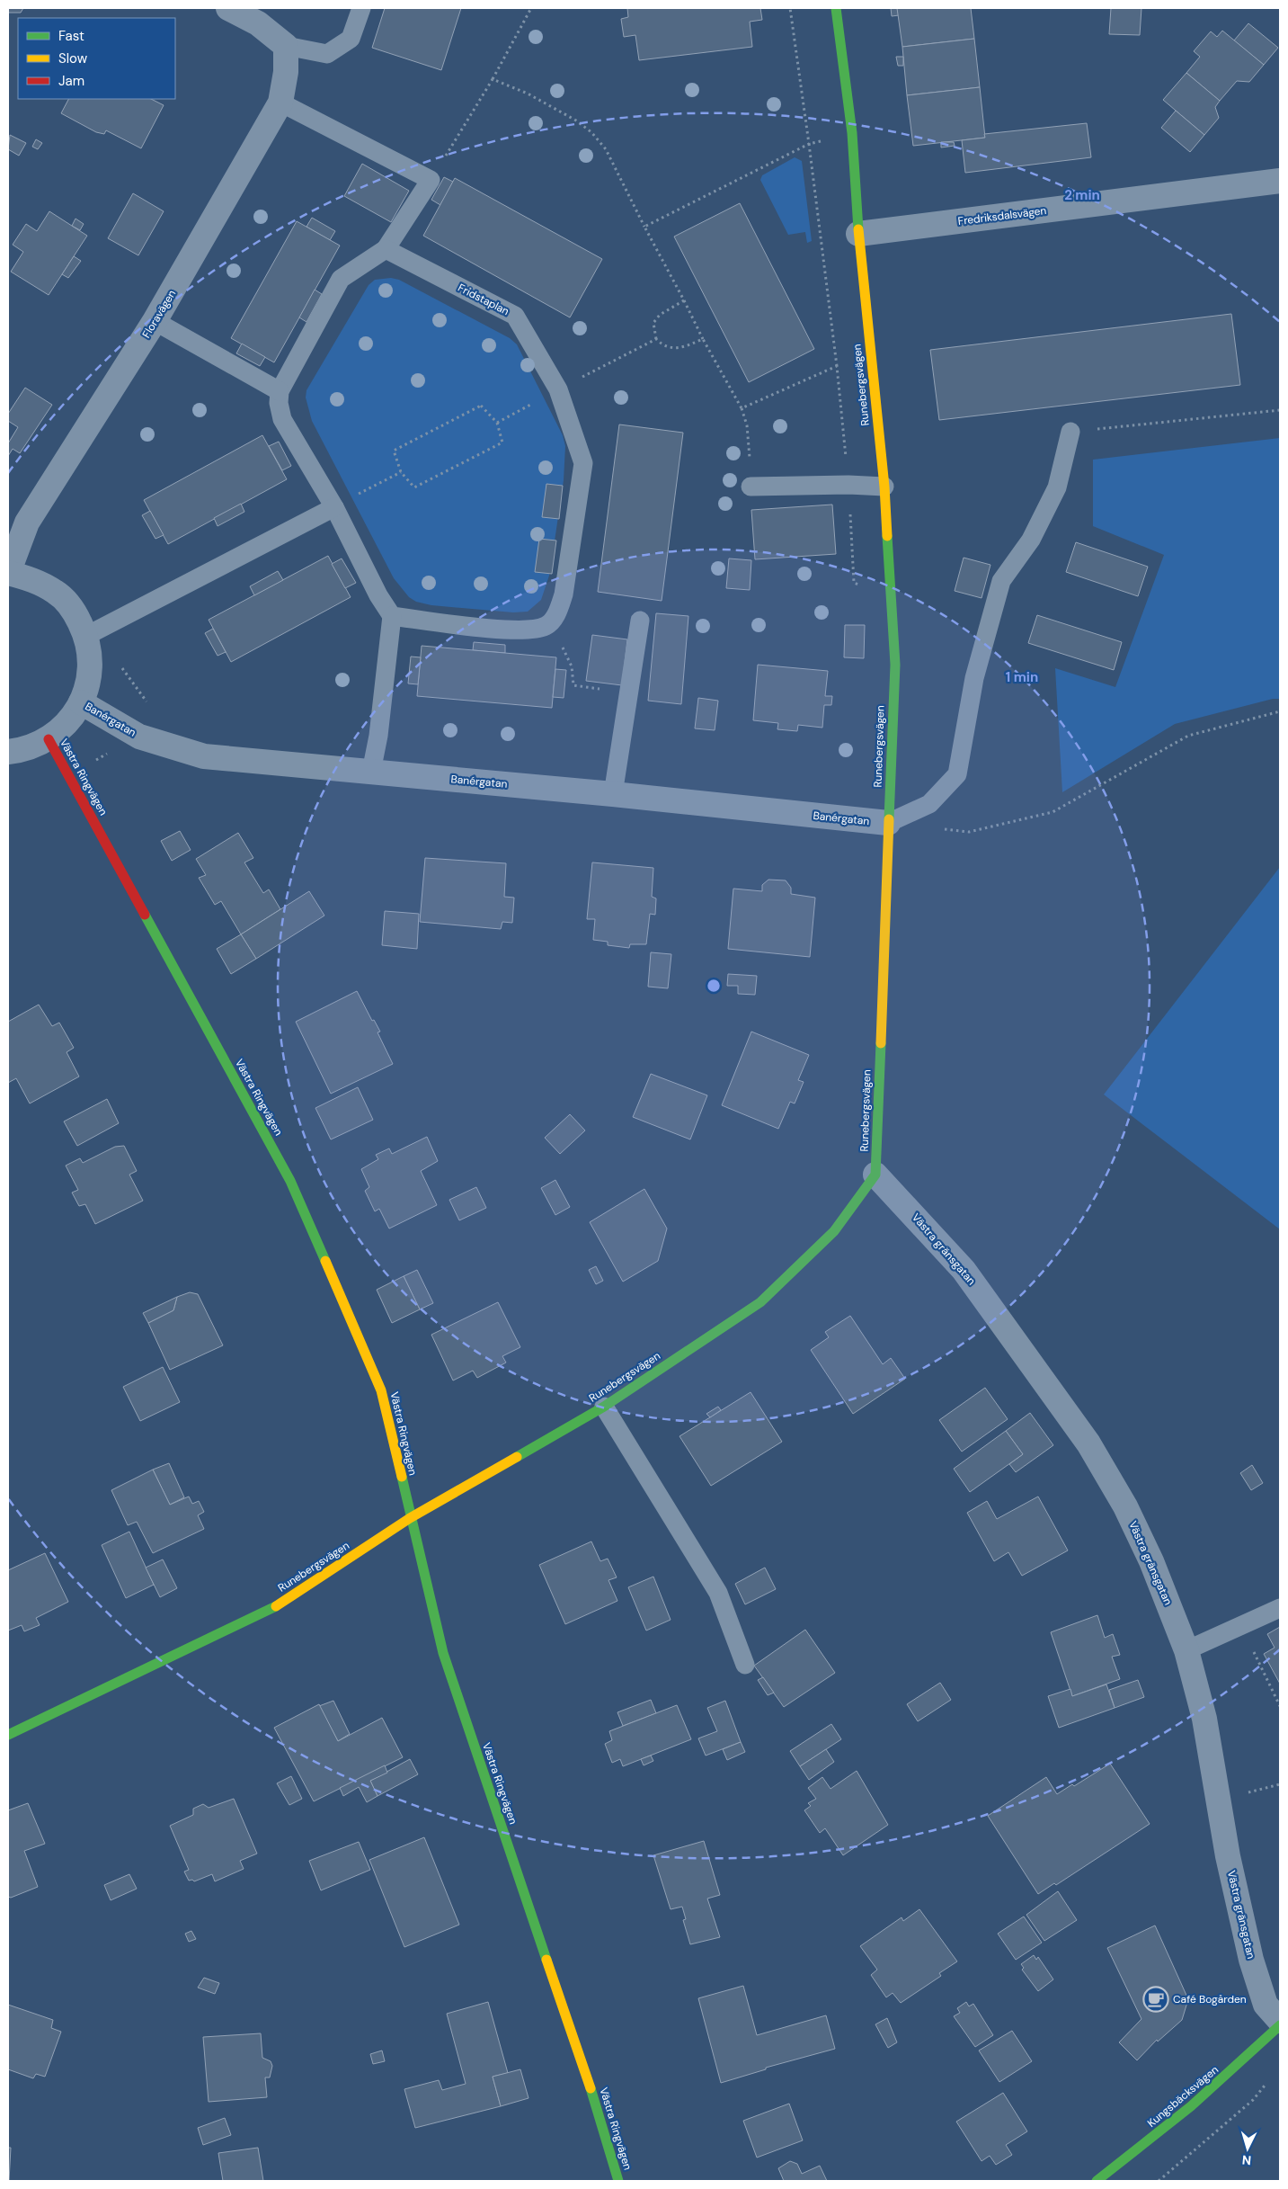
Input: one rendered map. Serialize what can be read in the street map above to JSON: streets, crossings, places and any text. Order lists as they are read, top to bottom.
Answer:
{
  "streets": {
    "street": [
      "Fredriksdalsvägen",
      "Floravägen",
      "Runebergsvägen",
      "Banérgatan",
      "Västra Ringvägen",
      "Västra gränsgatan",
      "Kungsbäcksvägen"
    ],
    "lane": ["Fridstaplan"]
  },
  "crossings": [
    ["Fredriksdalsvägen", "Runebergsvägen"],
    ["Runebergsvägen", "Banérgatan"],
    ["Runebergsvägen", "Västra Ringvägen"],
    ["Runebergsvägen", "Västra gränsgatan"]
  ],
  "places": {
    "cafe": ["Café Bogården"]
  },
  "legend": ["Fast", "Slow", "Jam"],
  "north": "bottom",
  "rings": ["2 min", "1 min"]
}
